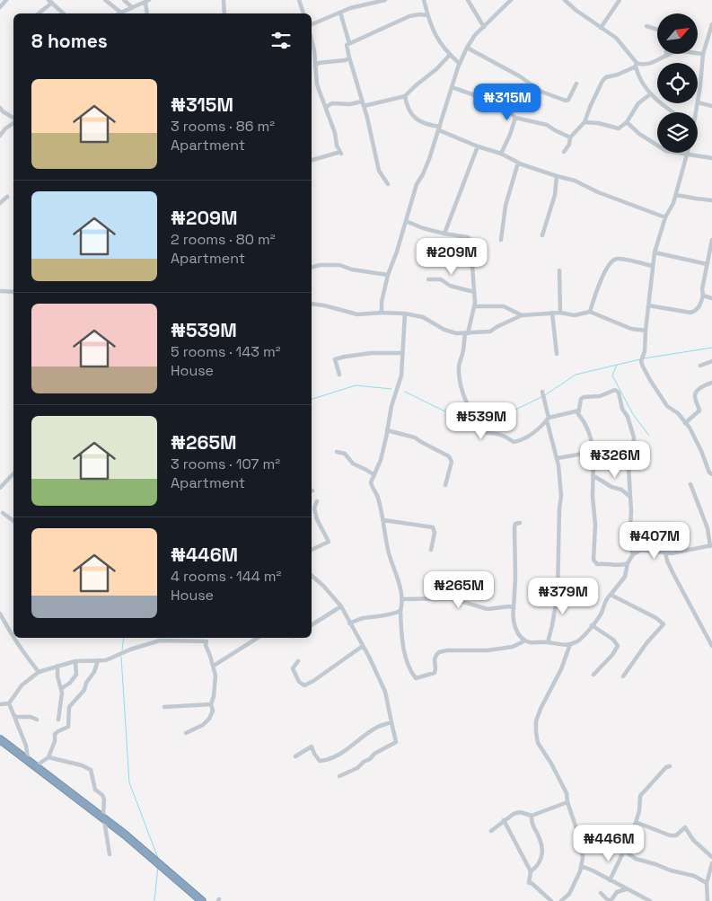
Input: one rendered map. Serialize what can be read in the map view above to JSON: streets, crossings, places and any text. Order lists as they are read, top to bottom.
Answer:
{
  "north": "top right",
  "page": {
    "heading": "8 homes",
    "list": [
      {
        "name": "₦315M",
        "note": "3 rooms · 86 m² · Apartment"
      },
      {
        "name": "₦209M",
        "note": "2 rooms · 80 m² · Apartment"
      },
      {
        "name": "₦539M",
        "note": "5 rooms · 143 m² · House"
      },
      {
        "name": "₦265M",
        "note": "3 rooms · 107 m² · Apartment"
      },
      {
        "name": "₦446M",
        "note": "4 rooms · 144 m² · House"
      }
    ],
    "price": [
      "₦315M",
      "₦209M",
      "₦539M",
      "₦326M",
      "₦407M",
      "₦265M",
      "₦379M",
      "₦446M"
    ]
  }
}
